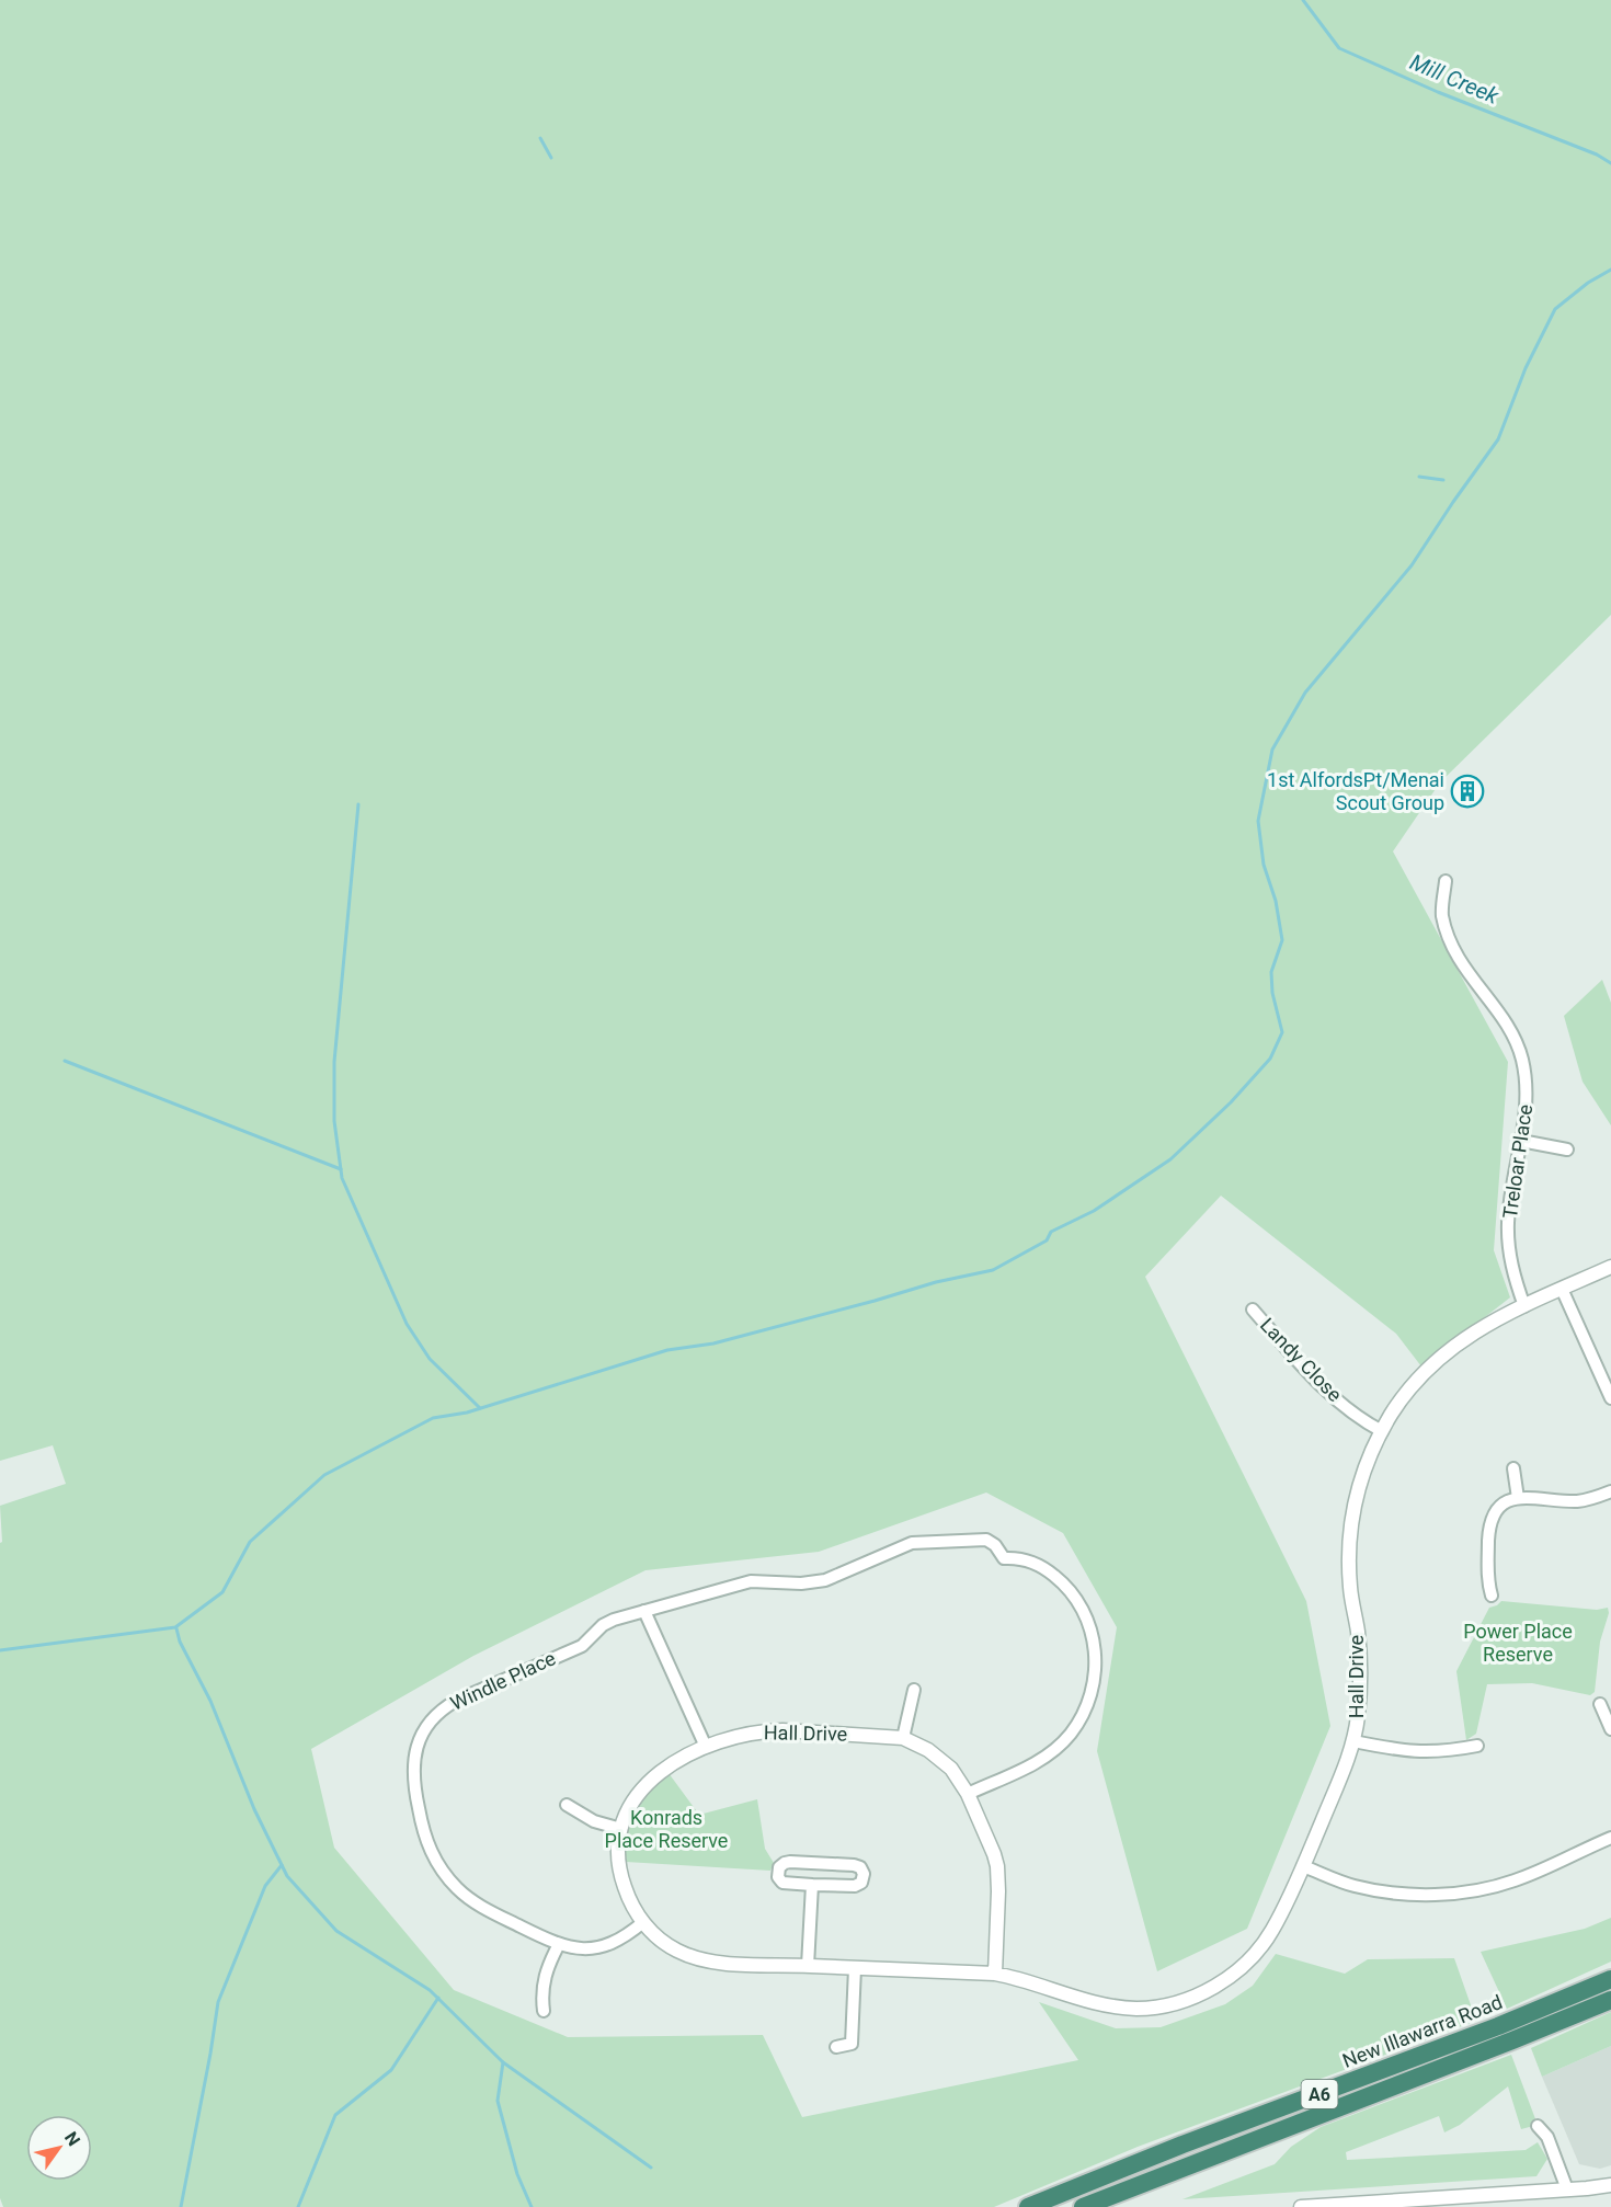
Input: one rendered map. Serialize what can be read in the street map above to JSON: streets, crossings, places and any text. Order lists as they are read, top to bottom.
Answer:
{
  "streets": {
    "highway": ["New Illawarra Road", "A6"],
    "street": [
      "Treloar Place",
      "Landy Close",
      "Hall Drive",
      "Windle Place"
    ]
  },
  "crossings": [
    ["Treloar Place", "Hall Drive"],
    ["Landy Close", "Hall Drive"],
    ["Hall Drive", "Windle Place"]
  ],
  "water": ["Mill Creek"],
  "parks": ["Power Place Reserve", "Konrads Place Reserve"],
  "places": {
    "building": ["1st AlfordsPt/Menai Scout Group"]
  },
  "north": "top right"
}
